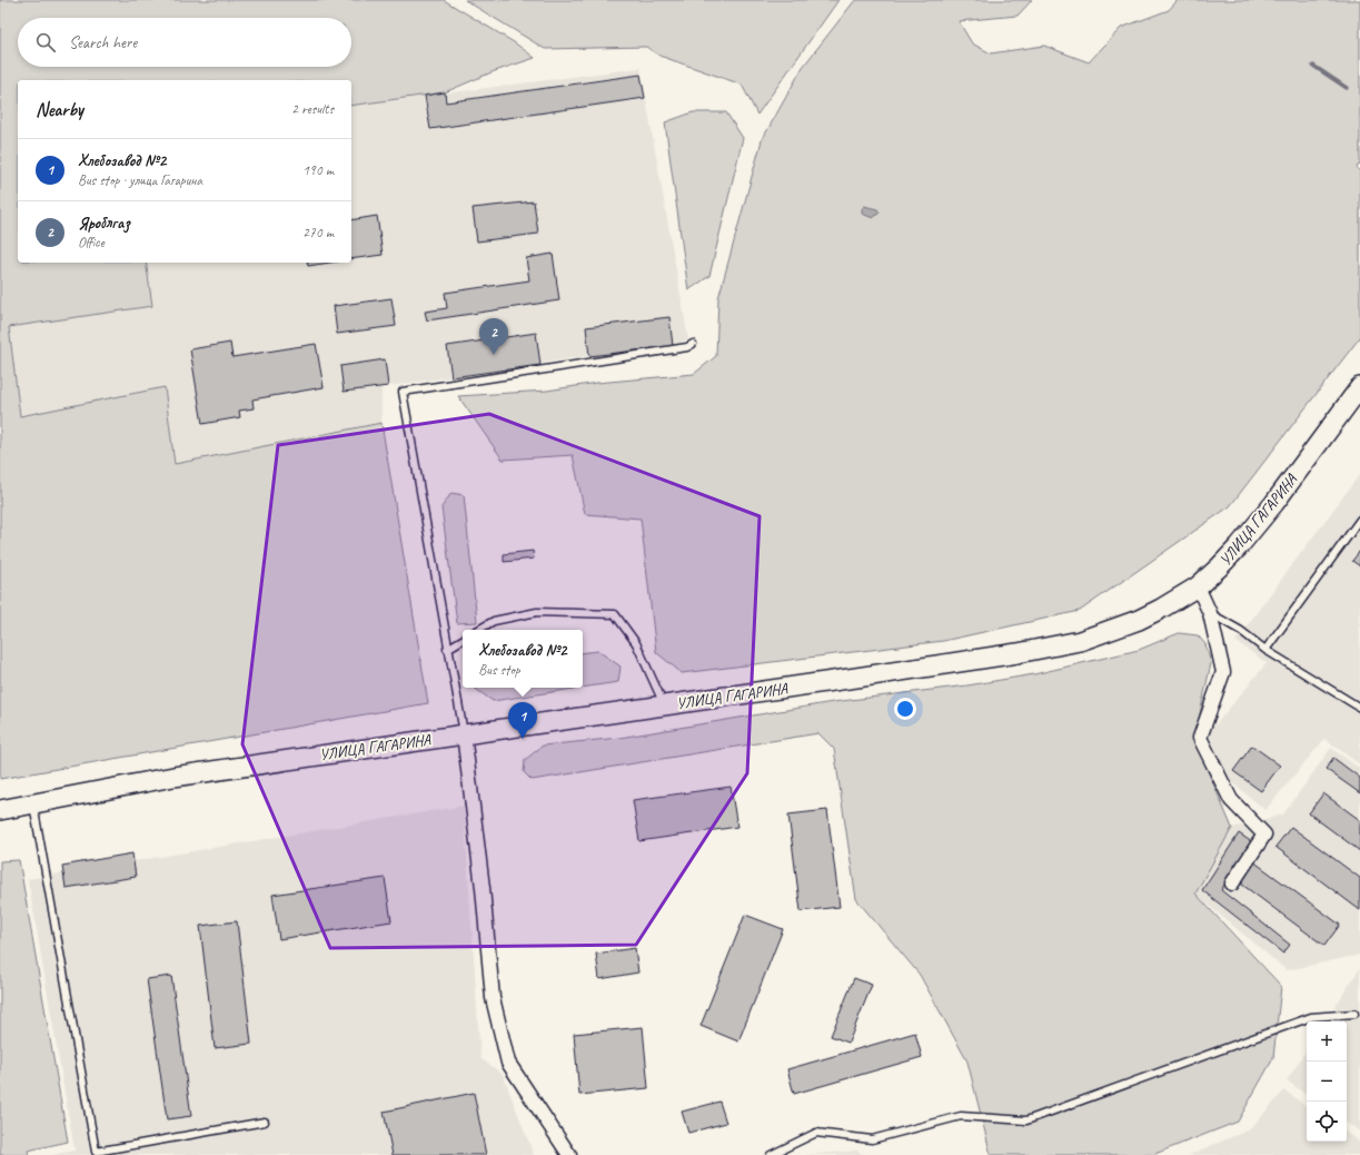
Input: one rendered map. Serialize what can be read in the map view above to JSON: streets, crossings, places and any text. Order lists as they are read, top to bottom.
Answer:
{
  "streets": {
    "main road": ["УЛИЦА ГАГАРИНА"]
  },
  "page": {
    "search": "Search here",
    "heading": ["Nearby", "2 results"],
    "list": [
      {
        "mark": "1",
        "name": "Хлебозавод №2",
        "note": "Bus stop · улица Гагарина",
        "value": "190 m"
      },
      {
        "mark": "2",
        "name": "Яроблгаз",
        "note": "Office",
        "value": "270 m"
      }
    ],
    "pins": ["2", "1"],
    "popup": ["Хлебозавод №2", "Bus stop"],
    "map_buttons": ["+", "−"]
  }
}
